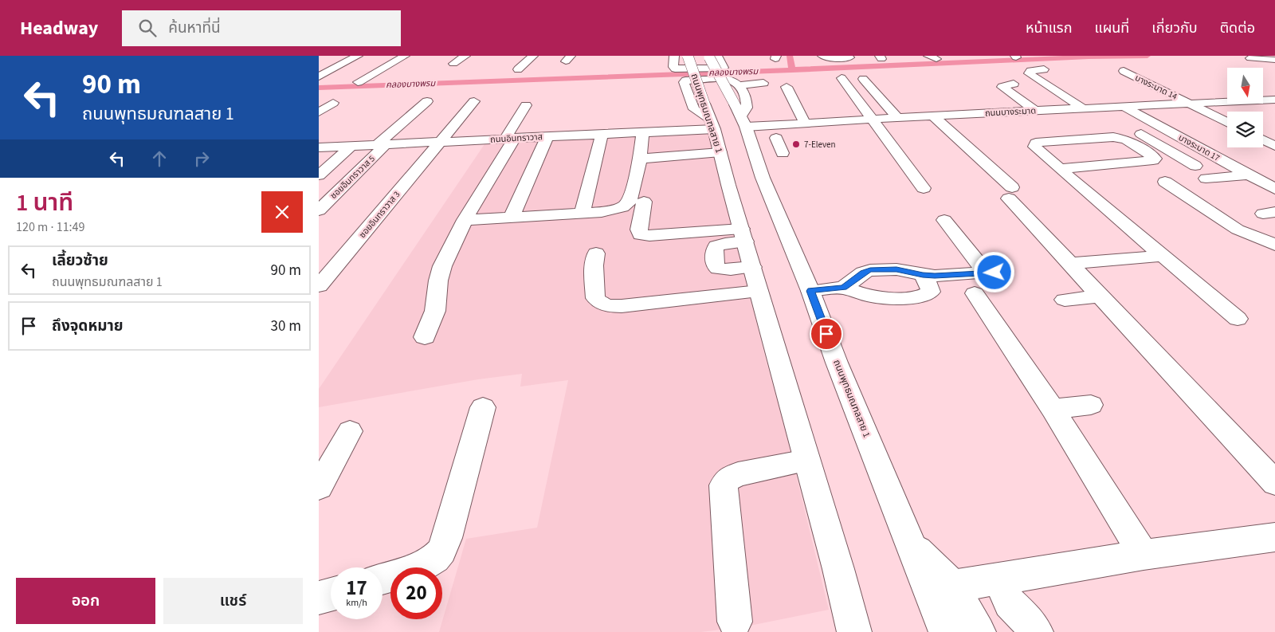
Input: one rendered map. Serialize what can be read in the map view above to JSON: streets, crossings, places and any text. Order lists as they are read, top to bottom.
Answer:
{
  "streets": {
    "street": [
      "บางระมาด 14",
      "ถนนบางระมาด",
      "ถนนพุทธมณฑลสาย 1",
      "ถนนอินทราวาส",
      "บางระมาด 17",
      "ซอยอินทราวาส 5",
      "ซอยอินทราวาส 3"
    ]
  },
  "crossings": [
    ["บางระมาด 14", "ถนนบางระมาด"],
    ["ถนนบางระมาด", "ถนนพุทธมณฑลสาย 1"],
    ["ถนนบางระมาด", "บางระมาด 17"],
    ["ถนนอินทราวาส", "ซอยอินทราวาส 5"],
    ["ถนนอินทราวาส", "ซอยอินทราวาส 3"]
  ],
  "water": ["คลองบางพรม"],
  "places": ["7-Eleven"],
  "north": "bottom",
  "page": {
    "header": "Headway",
    "search": "ค้นหาที่นี่",
    "nav": [
      "หน้าแรก",
      "แผนที่",
      "เกี่ยวกับ",
      "ติดต่อ"
    ],
    "turn": ["90 m", "ถนนพุทธมณฑลสาย 1"],
    "heading": ["1 นาที", "120 m · 11:49"],
    "list": [
      {
        "name": "เลี้ยวซ้าย",
        "note": "ถนนพุทธมณฑลสาย 1",
        "value": "90 m"
      },
      {
        "name": "ถึงจุดหมาย",
        "value": "30 m"
      }
    ],
    "speed": "17 km/h",
    "limit": "20",
    "buttons": ["ออก", "แชร์"]
  }
}
